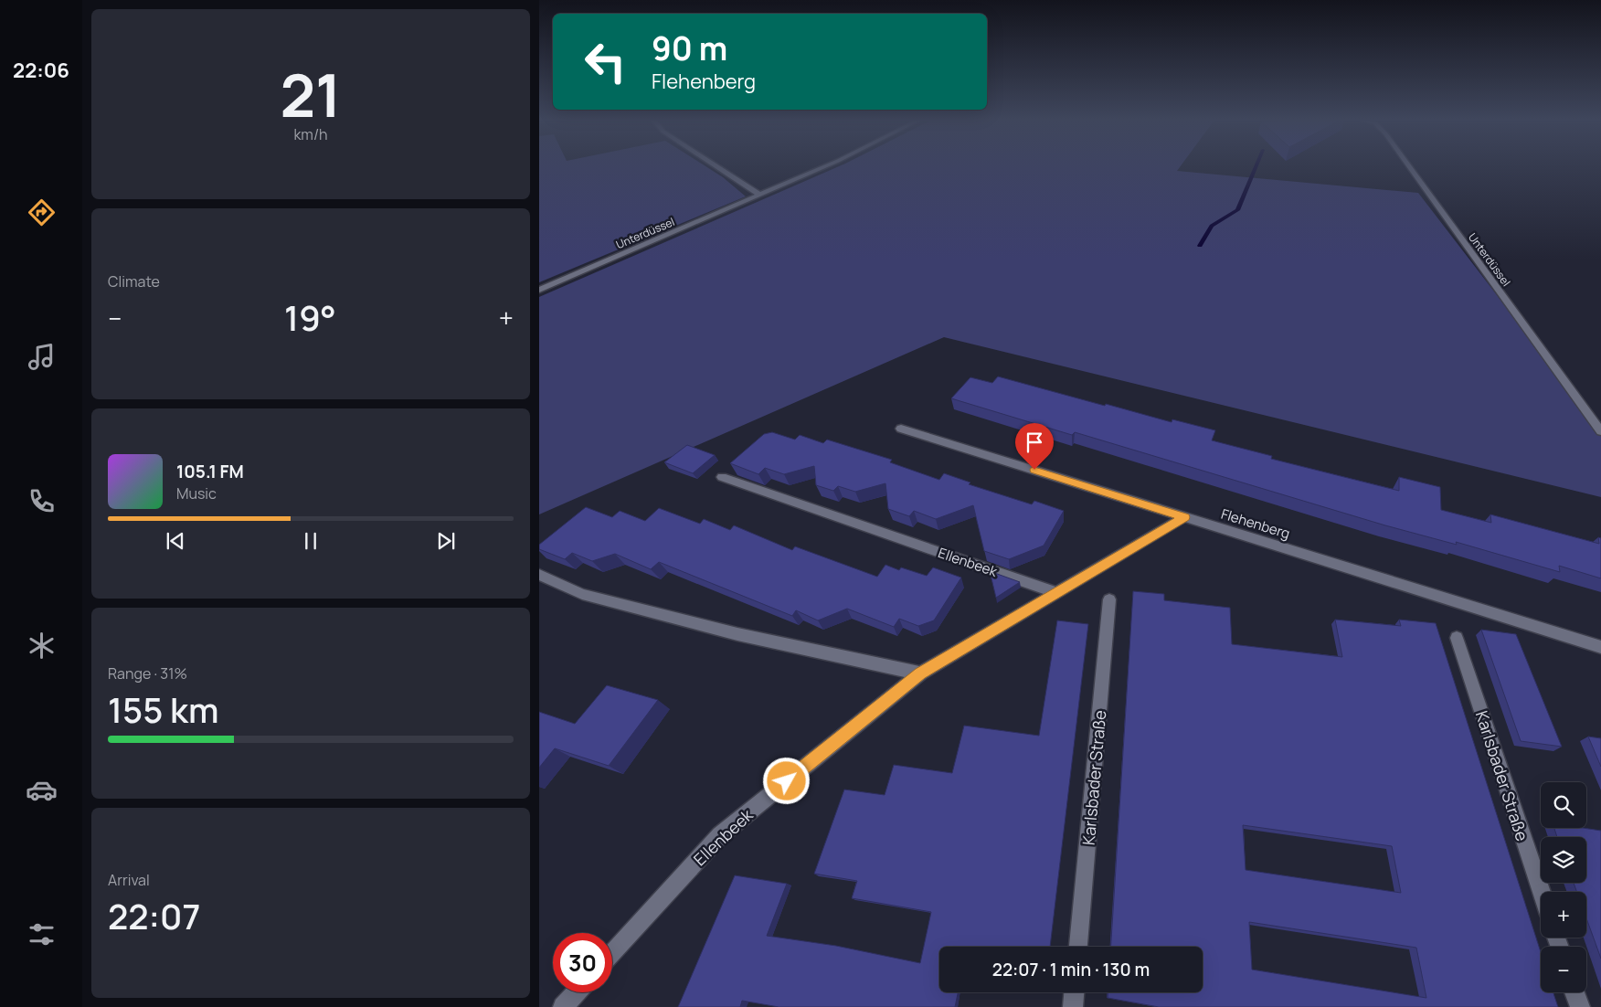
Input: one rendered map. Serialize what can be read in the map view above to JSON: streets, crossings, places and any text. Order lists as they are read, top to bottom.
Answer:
{
  "streets": {
    "street": [
      "Unterdüssel",
      "Flehenberg",
      "Ellenbeek",
      "Karlsbader Straße"
    ]
  },
  "crossings": [
    ["Flehenberg", "Ellenbeek"]
  ],
  "page": {
    "tabs": "22:06",
    "tile": [
      ["21", "km/h"],
      "Climate",
      ["Range · 31%", "155 km"],
      ["Arrival", "22:07"]
    ],
    "turn": ["90 m", "Flehenberg"],
    "heat": ["−", "19°", "+"],
    "song": ["105.1 FM", "Music"],
    "map_buttons": ["+", "−"],
    "limit": "30",
    "trip": "22:07 · 1 min · 130 m"
  }
}
